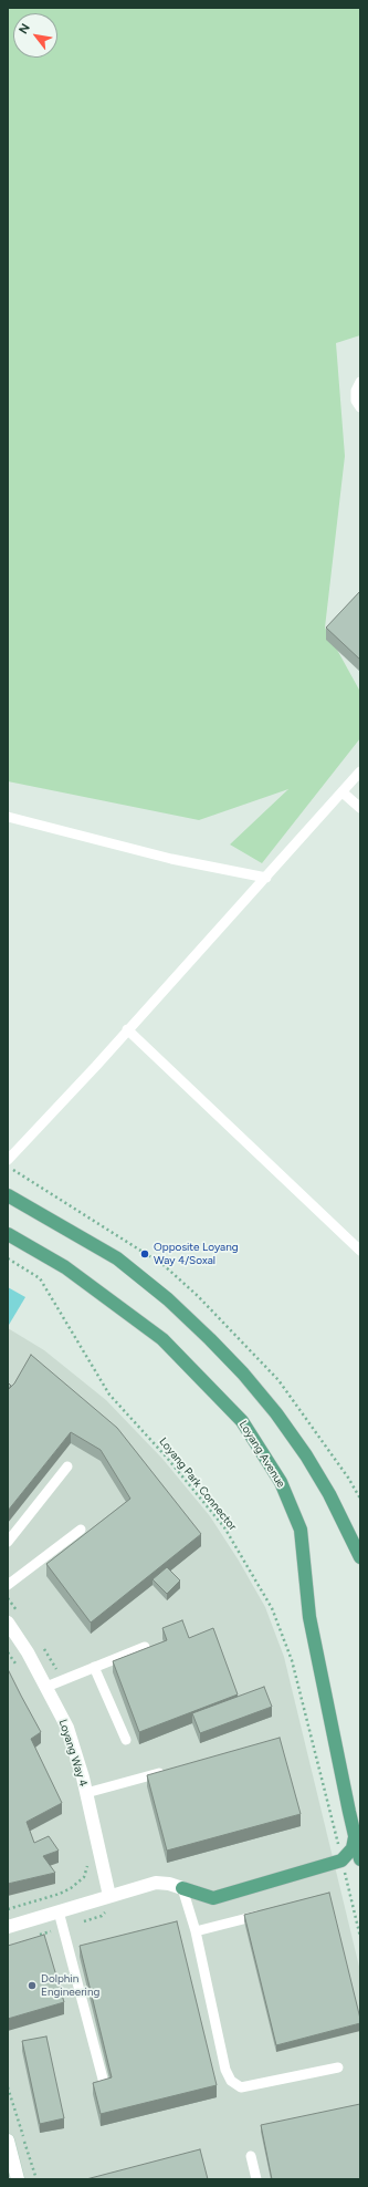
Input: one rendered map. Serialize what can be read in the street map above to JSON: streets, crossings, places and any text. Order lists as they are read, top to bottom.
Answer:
{
  "streets": {
    "main road": ["Loyang Avenue"],
    "street": ["Loyang Way 4"],
    "path": ["Loyang Park Connector"]
  },
  "places": ["Opposite Loyang Way 4/Soxal", "Dolphin Engineering"],
  "north": "top left"
}
